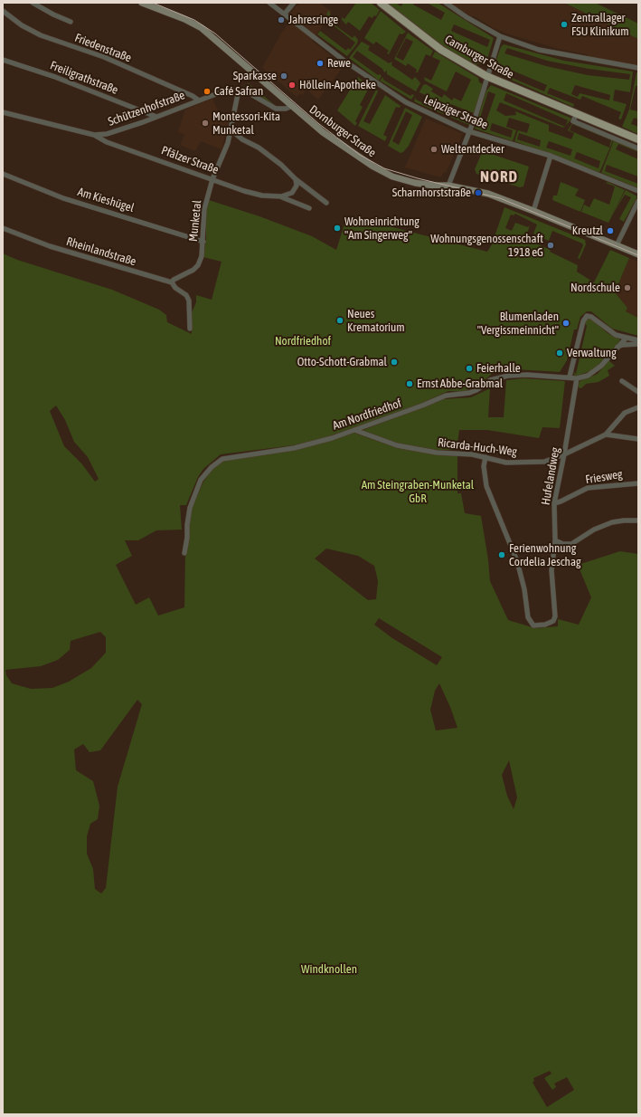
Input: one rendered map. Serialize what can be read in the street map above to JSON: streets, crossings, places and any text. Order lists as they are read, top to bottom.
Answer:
{
  "streets": {
    "main road": ["Camburger Straße"],
    "street": [
      "Friedenstraße",
      "Freiligrathstraße",
      "Schützenhofstraße",
      "Leipziger Straße",
      "Dornburger Straße",
      "Pfälzer Straße",
      "Am Kieshügel",
      "Munketal",
      "Rheinlandstraße",
      "Am Nordfriedhof",
      "Ricarda-Huch-Weg",
      "Hufelandweg",
      "Friesweg"
    ]
  },
  "crossings": [
    ["Friedenstraße", "Schützenhofstraße"],
    ["Freiligrathstraße", "Schützenhofstraße"],
    ["Schützenhofstraße", "Pfälzer Straße"],
    ["Schützenhofstraße", "Munketal"],
    ["Pfälzer Straße", "Munketal"],
    ["Am Kieshügel", "Munketal"],
    ["Munketal", "Rheinlandstraße"],
    ["Am Nordfriedhof", "Ricarda-Huch-Weg"],
    ["Ricarda-Huch-Weg", "Hufelandweg"],
    ["Hufelandweg", "Friesweg"]
  ],
  "districts": ["NORD"],
  "parks": ["Nordfriedhof", "Am Steingraben-Munketal GbR", "Windknollen"],
  "places": [
    "Jahresringe",
    "Zentrallager FSU Klinikum",
    "Rewe",
    "Sparkasse",
    "Höllein-Apotheke",
    "Café Safran",
    "Montessori-Kita Munketal",
    "Weltentdecker",
    "Scharnhorststraße",
    "Wohneinrichtung \"Am Singerweg\"",
    "Kreutzl",
    "Wohnungsgenossenschaft 1918 eG",
    "Nordschule",
    "Neues Krematorium",
    "Blumenladen \"Vergissmeinnicht\"",
    "Verwaltung",
    "Otto-Schott-Grabmal",
    "Feierhalle",
    "Ernst Abbe-Grabmal",
    "Ferienwohnung Cordelia Jeschag"
  ]
}
